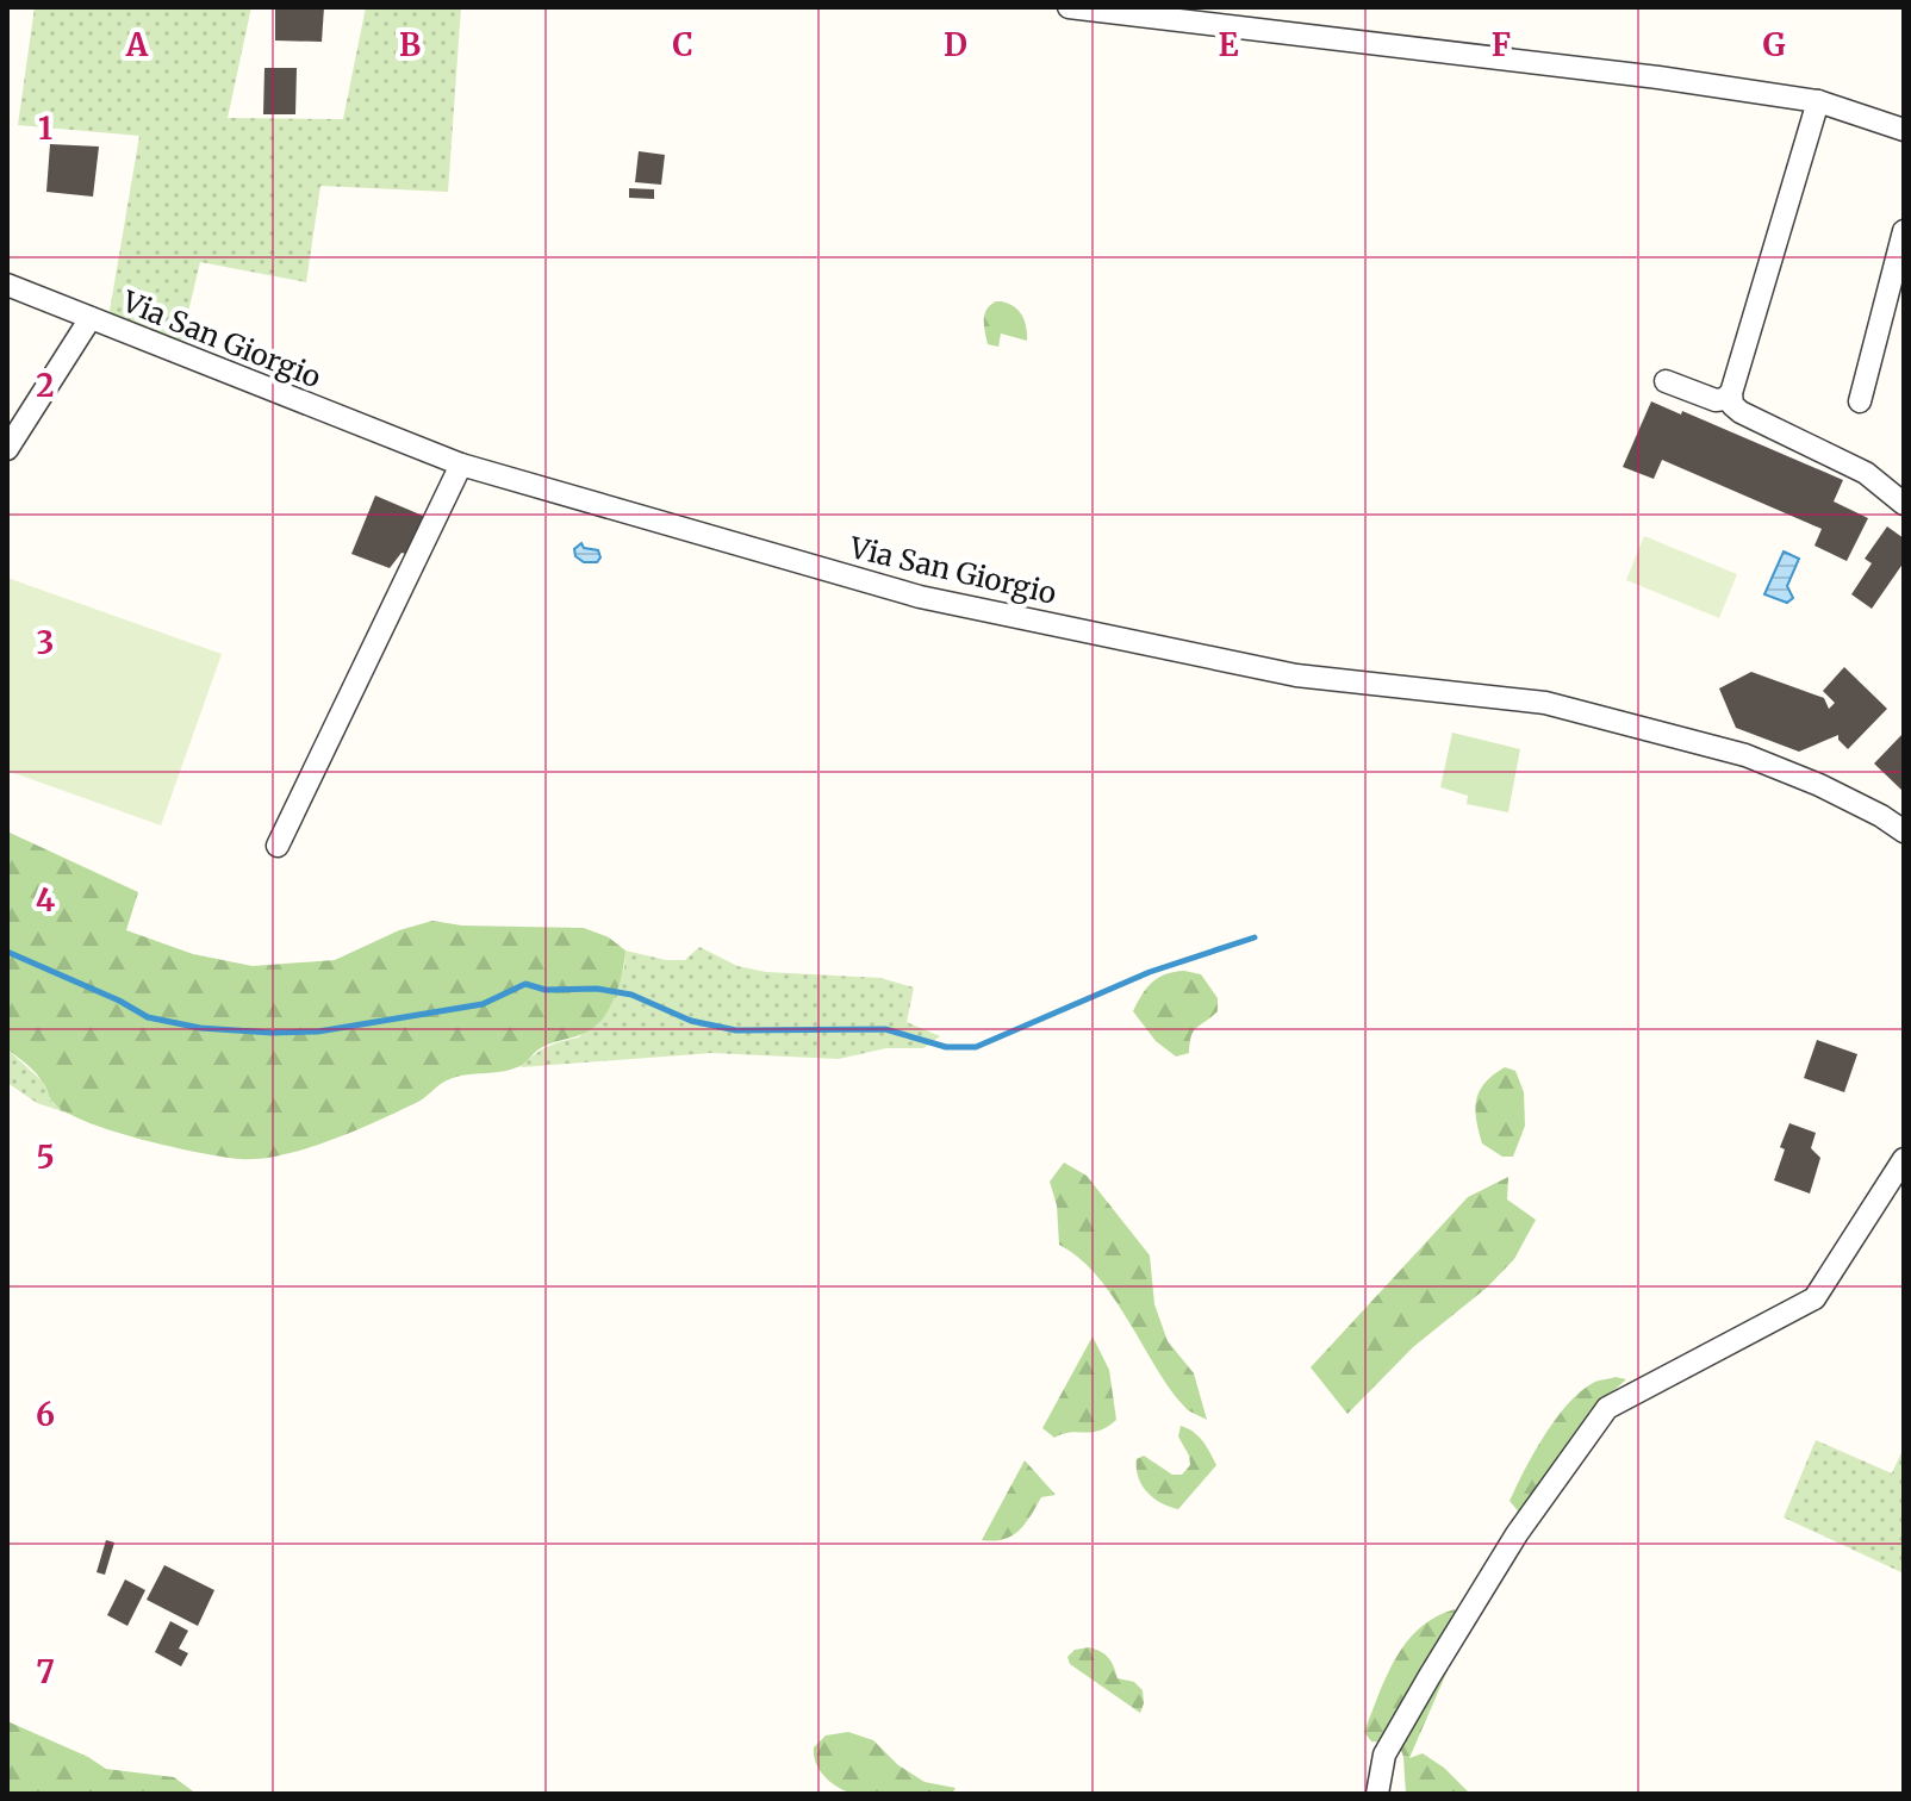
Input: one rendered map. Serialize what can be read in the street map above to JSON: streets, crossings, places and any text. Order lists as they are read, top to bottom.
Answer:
{
  "streets": {
    "street": ["Via San Giorgio"]
  },
  "grid": {
    "columns": [
      "A",
      "B",
      "C",
      "D",
      "E",
      "F",
      "G"
    ],
    "rows": [
      "1",
      "2",
      "3",
      "4",
      "5",
      "6",
      "7"
    ]
  }
}
